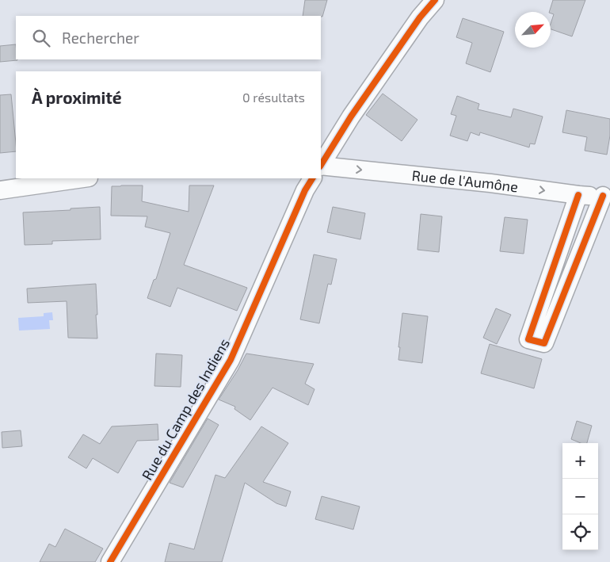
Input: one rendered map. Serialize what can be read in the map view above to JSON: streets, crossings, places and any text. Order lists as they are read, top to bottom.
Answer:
{
  "streets": {
    "street": ["Rue de l'Aumône", "Rue du Camp des Indiens"]
  },
  "one_way": ["Rue de l'Aumône"],
  "north": "top right",
  "page": {
    "search": "Rechercher",
    "heading": ["À proximité", "0 résultats"],
    "map_buttons": ["+", "−"]
  }
}
